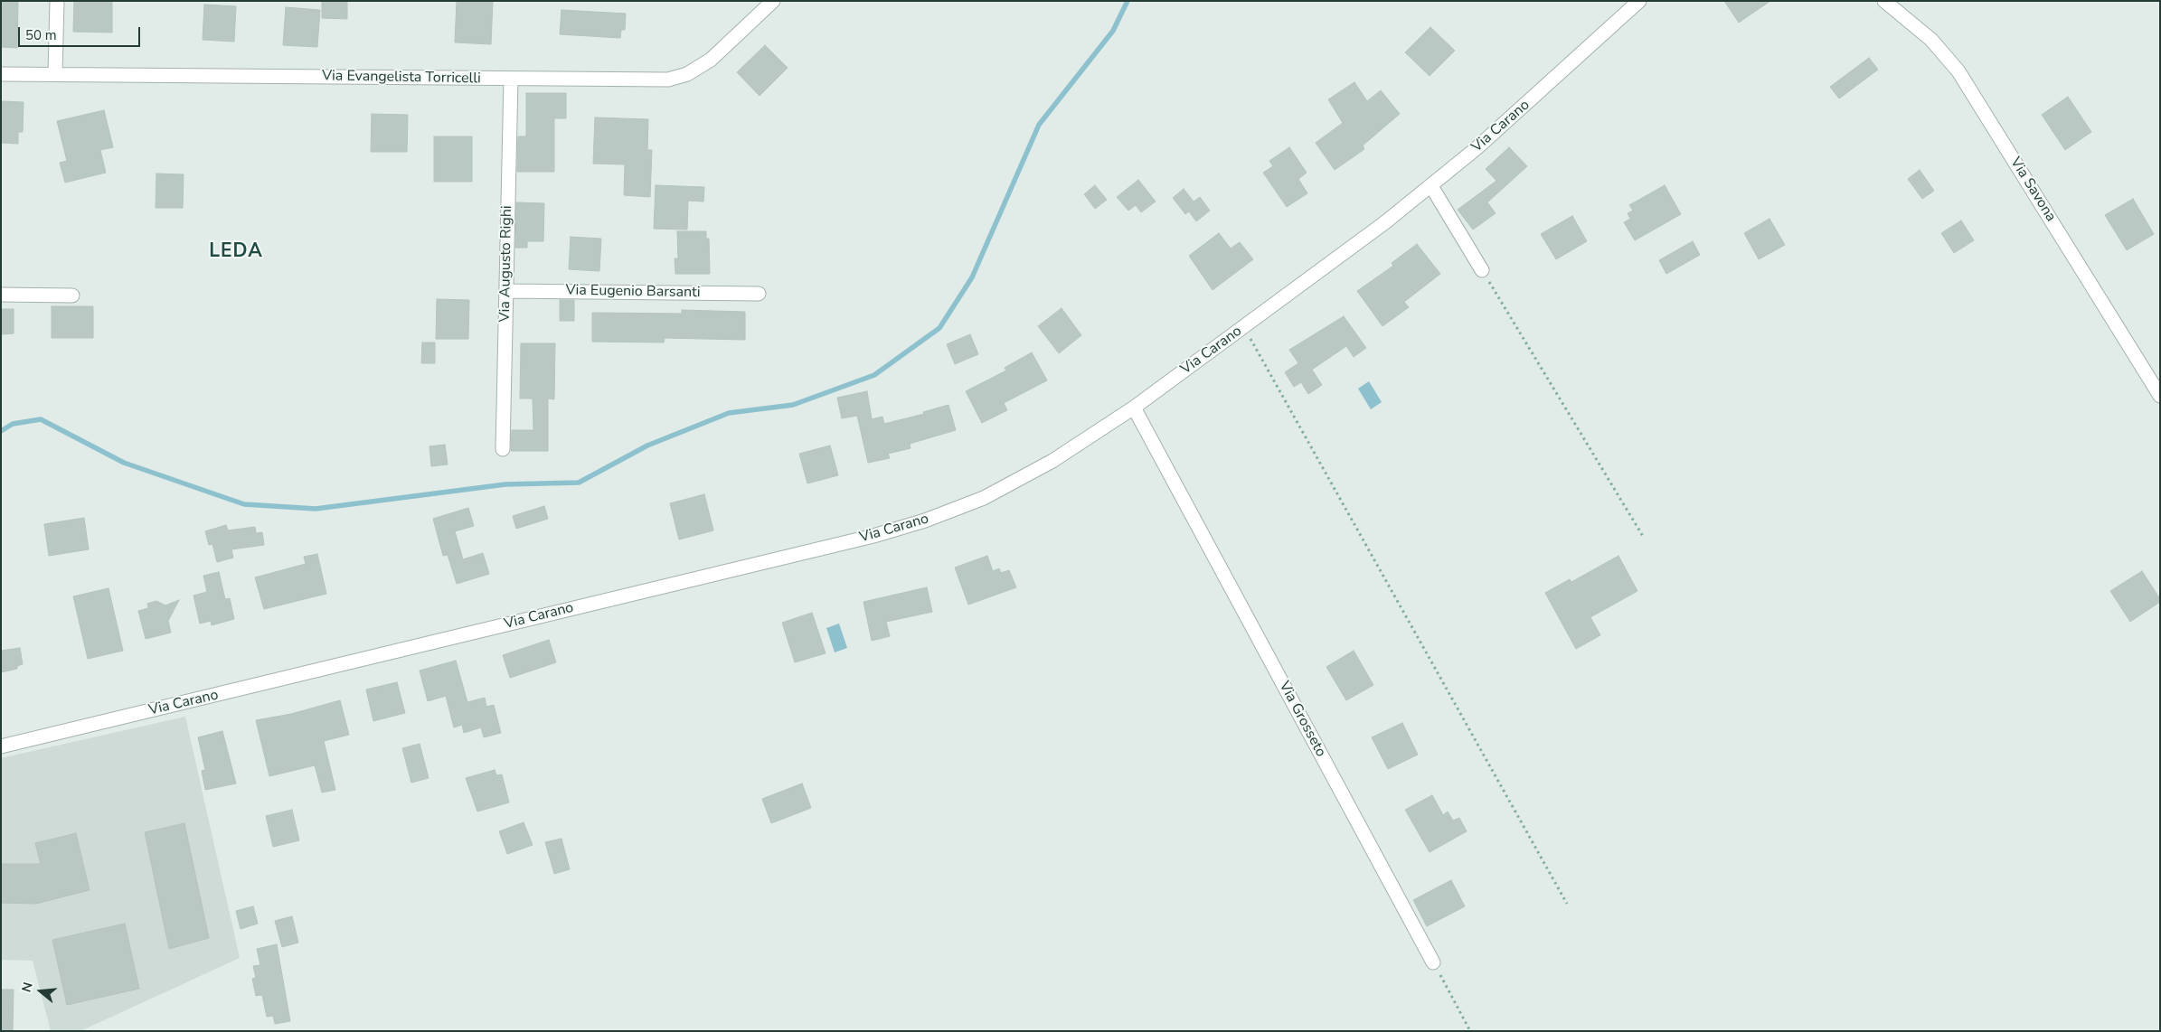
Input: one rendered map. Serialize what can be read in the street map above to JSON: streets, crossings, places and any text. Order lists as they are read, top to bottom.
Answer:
{
  "streets": {
    "street": [
      "Via Evangelista Torricelli",
      "Via Carano",
      "Via Savona",
      "Via Augusto Righi",
      "Via Eugenio Barsanti",
      "Via Grosseto"
    ]
  },
  "crossings": [
    ["Via Evangelista Torricelli", "Via Augusto Righi"],
    ["Via Carano", "Via Grosseto"],
    ["Via Augusto Righi", "Via Eugenio Barsanti"]
  ],
  "districts": ["LEDA"],
  "scale_bar": "50 m",
  "north": "left"
}
